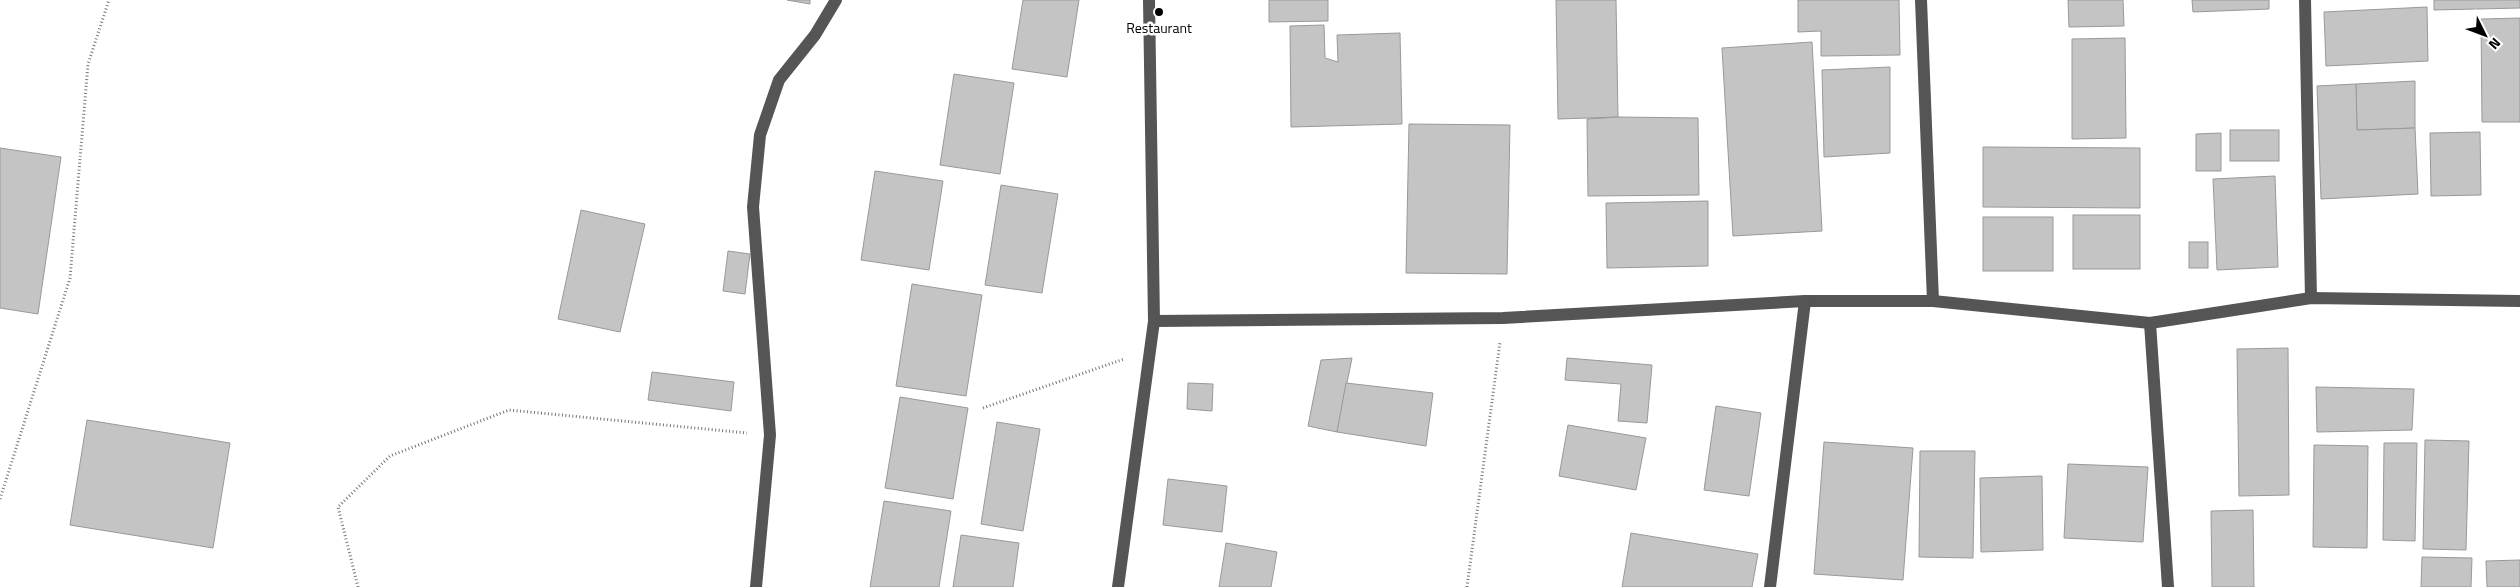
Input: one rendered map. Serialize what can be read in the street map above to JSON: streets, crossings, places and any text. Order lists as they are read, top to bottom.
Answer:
{
  "places": ["Restaurant"],
  "north": "bottom right"
}
